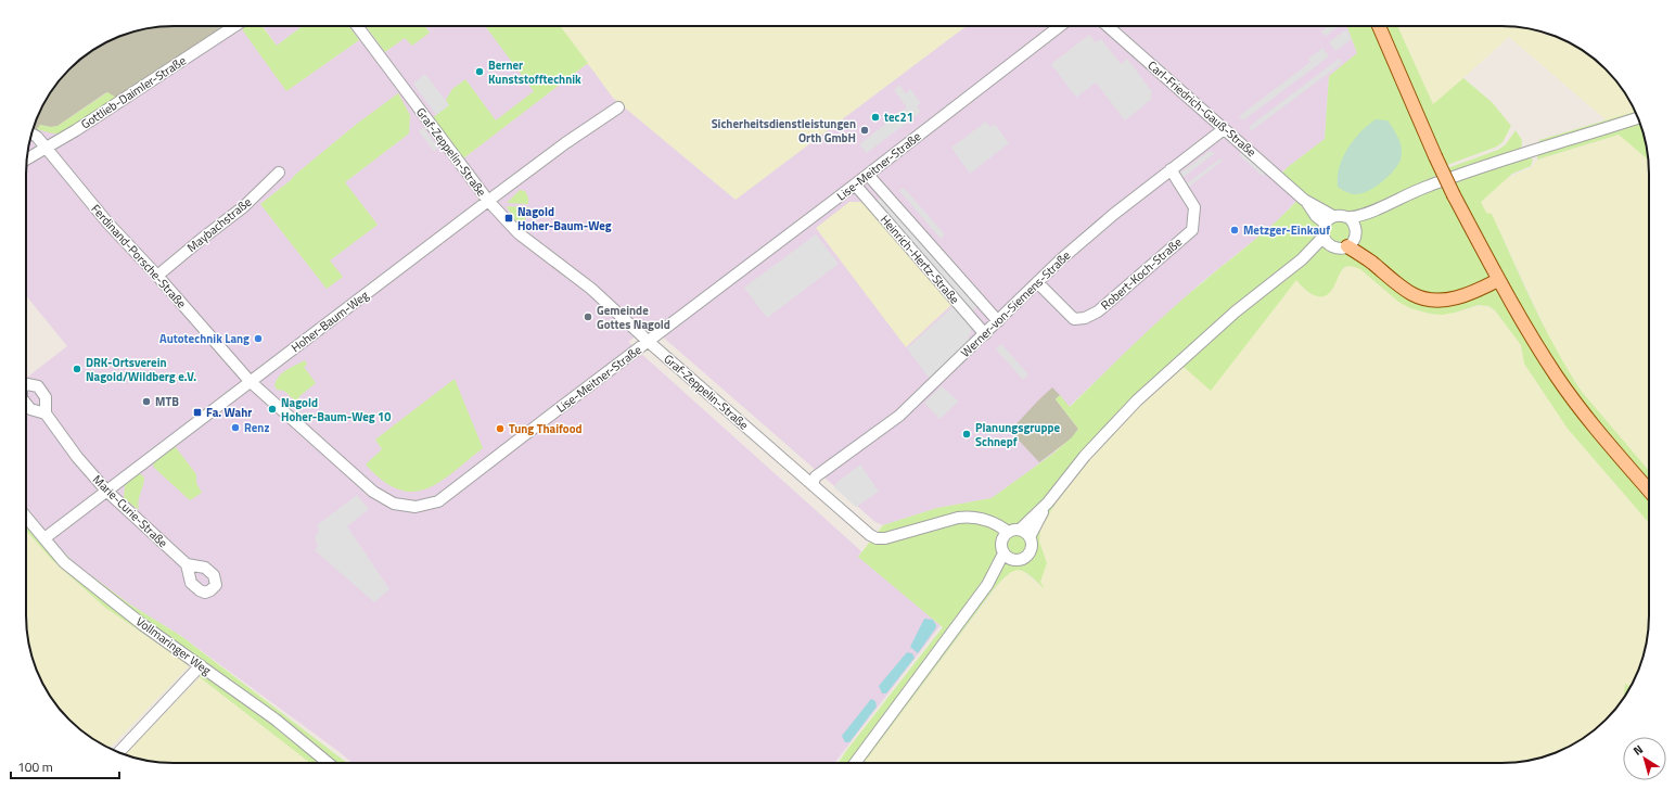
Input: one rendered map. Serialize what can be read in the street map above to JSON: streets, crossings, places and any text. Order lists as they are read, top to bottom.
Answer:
{
  "streets": {
    "street": [
      "Gottlieb-Daimler-Straße",
      "Carl-Friedrich-Gauß-Straße",
      "Graf-Zeppelin-Straße",
      "Lise-Meitner-Straße",
      "Maybachstraße",
      "Ferdinand-Porsche-Straße",
      "Heinrich-Hertz-Straße",
      "Robert-Koch-Straße",
      "Werner-von-Siemens-Straße",
      "Hoher-Baum-Weg",
      "Marie-Curie-Straße",
      "Vollmaringer Weg"
    ]
  },
  "crossings": [
    ["Gottlieb-Daimler-Straße", "Ferdinand-Porsche-Straße"],
    ["Carl-Friedrich-Gauß-Straße", "Werner-von-Siemens-Straße"],
    ["Graf-Zeppelin-Straße", "Lise-Meitner-Straße"],
    ["Graf-Zeppelin-Straße", "Werner-von-Siemens-Straße"],
    ["Graf-Zeppelin-Straße", "Hoher-Baum-Weg"],
    ["Lise-Meitner-Straße", "Ferdinand-Porsche-Straße"],
    ["Lise-Meitner-Straße", "Heinrich-Hertz-Straße"],
    ["Lise-Meitner-Straße", "Hoher-Baum-Weg"],
    ["Maybachstraße", "Ferdinand-Porsche-Straße"],
    ["Ferdinand-Porsche-Straße", "Hoher-Baum-Weg"],
    ["Heinrich-Hertz-Straße", "Werner-von-Siemens-Straße"],
    ["Robert-Koch-Straße", "Werner-von-Siemens-Straße"],
    ["Hoher-Baum-Weg", "Marie-Curie-Straße"],
    ["Hoher-Baum-Weg", "Vollmaringer Weg"]
  ],
  "places": {
    "other": [
      "Berner Kunststofftechnik",
      "tec21",
      "Sicherheitsdienstleistungen Orth GmbH",
      "Metzger-Einkauf",
      "Gemeinde Gottes Nagold",
      "Autotechnik Lang",
      "DRK-Ortsverein Nagold/Wildberg e.V.",
      "MTB",
      "Nagold Hoher-Baum-Weg 10",
      "Renz",
      "Tung Thaifood",
      "Planungsgruppe Schnepf"
    ],
    "transit": ["Nagold Hoher-Baum-Weg", "Fa. Wahr"]
  },
  "scale_bar": "100 m",
  "north": "top left"
}
